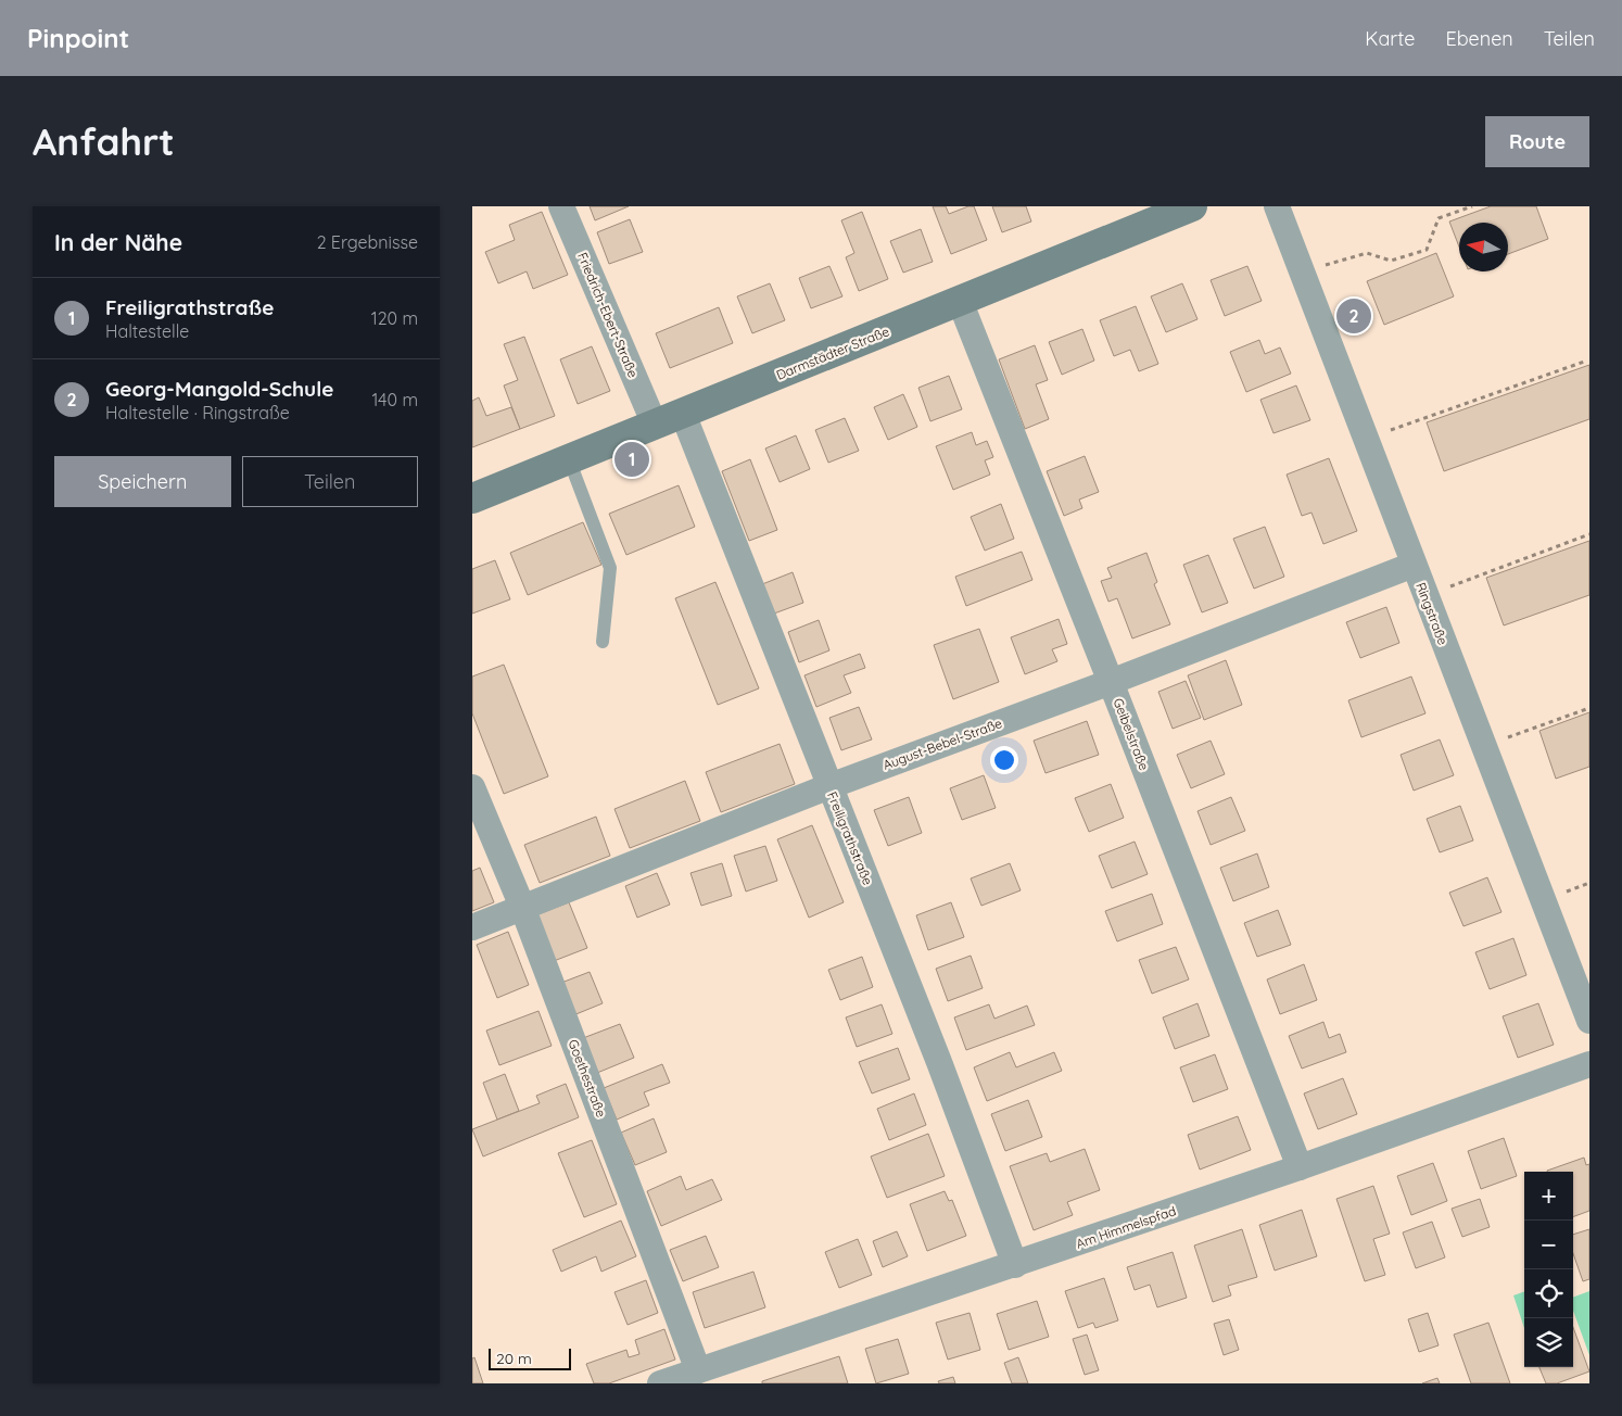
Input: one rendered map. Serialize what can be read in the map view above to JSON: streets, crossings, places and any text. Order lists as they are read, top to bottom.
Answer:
{
  "streets": {
    "main road": ["Darmstädter Straße"],
    "street": [
      "Friedrich-Ebert-Straße",
      "Ringstraße",
      "Geibelstraße",
      "August-Bebel-Straße",
      "Freiligrathstraße",
      "Goethestraße",
      "Am Himmelspfad"
    ]
  },
  "crossings": [
    ["Friedrich-Ebert-Straße", "Darmstädter Straße"],
    ["Darmstädter Straße", "Geibelstraße"],
    ["Darmstädter Straße", "Freiligrathstraße"],
    ["Ringstraße", "August-Bebel-Straße"],
    ["Geibelstraße", "August-Bebel-Straße"],
    ["Geibelstraße", "Am Himmelspfad"],
    ["August-Bebel-Straße", "Freiligrathstraße"],
    ["August-Bebel-Straße", "Goethestraße"],
    ["Freiligrathstraße", "Am Himmelspfad"],
    ["Goethestraße", "Am Himmelspfad"]
  ],
  "scale_bar": "20 m",
  "north": "left",
  "page": {
    "header": "Pinpoint",
    "nav": ["Karte", "Ebenen", "Teilen"],
    "buttons": [
      "Route",
      ["Speichern", "Teilen"]
    ],
    "title": "Anfahrt",
    "heading": ["In der Nähe", "2 Ergebnisse"],
    "list": [
      {
        "mark": "1",
        "name": "Freiligrathstraße",
        "note": "Haltestelle",
        "value": "120 m"
      },
      {
        "mark": "2",
        "name": "Georg-Mangold-Schule",
        "note": "Haltestelle · Ringstraße",
        "value": "140 m"
      }
    ],
    "pins": ["2", "1"],
    "map_buttons": ["+", "−"],
    "scale": "20 m"
  }
}
